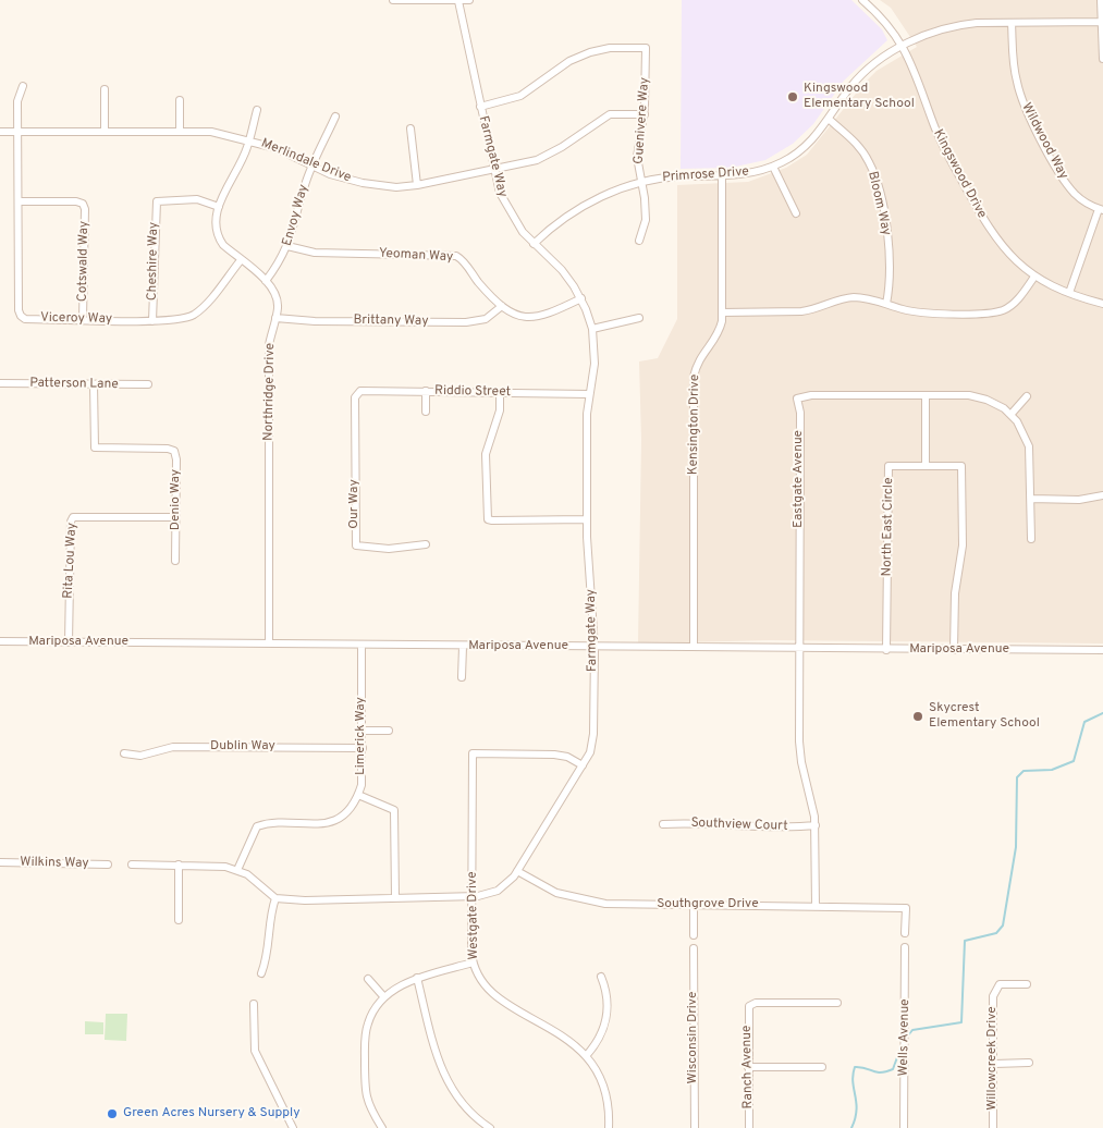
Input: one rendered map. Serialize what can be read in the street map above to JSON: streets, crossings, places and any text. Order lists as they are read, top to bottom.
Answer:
{
  "streets": {
    "street": [
      "Guenivere Way",
      "Wildwood Way",
      "Farmgate Way",
      "Merlindale Drive",
      "Kingswood Drive",
      "Primrose Drive",
      "Bloom Way",
      "Envoy Way",
      "Yeoman Way",
      "Cotswald Way",
      "Cheshire Way",
      "Viceroy Way",
      "Brittany Way",
      "Patterson Lane",
      "Northridge Drive",
      "Riddio Street",
      "Kensington Drive",
      "Eastgate Avenue",
      "Denio Way",
      "Our Way",
      "North East Circle",
      "Rita Lou Way",
      "Mariposa Avenue",
      "Limerick Way",
      "Dublin Way",
      "Southview Court",
      "Wilkins Way",
      "Southgrove Drive",
      "Westgate Drive",
      "Wisconsin Drive",
      "Wells Avenue",
      "Willowcreek Drive",
      "Ranch Avenue"
    ]
  },
  "crossings": [
    ["Guenivere Way", "Farmgate Way"],
    ["Guenivere Way", "Merlindale Drive"],
    ["Guenivere Way", "Primrose Drive"],
    ["Wildwood Way", "Primrose Drive"],
    ["Farmgate Way", "Merlindale Drive"],
    ["Farmgate Way", "Primrose Drive"],
    ["Farmgate Way", "Yeoman Way"],
    ["Farmgate Way", "Riddio Street"],
    ["Farmgate Way", "Mariposa Avenue"],
    ["Farmgate Way", "Limerick Way"],
    ["Farmgate Way", "Southgrove Drive"],
    ["Farmgate Way", "Westgate Drive"],
    ["Merlindale Drive", "Envoy Way"],
    ["Merlindale Drive", "Viceroy Way"],
    ["Merlindale Drive", "Northridge Drive"],
    ["Kingswood Drive", "Primrose Drive"],
    ["Primrose Drive", "Bloom Way"],
    ["Primrose Drive", "Kensington Drive"],
    ["Envoy Way", "Yeoman Way"],
    ["Envoy Way", "Northridge Drive"],
    ["Yeoman Way", "Brittany Way"],
    ["Cotswald Way", "Viceroy Way"],
    ["Cheshire Way", "Viceroy Way"],
    ["Cheshire Way", "Northridge Drive"],
    ["Viceroy Way", "Northridge Drive"],
    ["Brittany Way", "Northridge Drive"],
    ["Patterson Lane", "Denio Way"],
    ["Northridge Drive", "Mariposa Avenue"],
    ["Riddio Street", "Our Way"],
    ["Kensington Drive", "Mariposa Avenue"],
    ["Eastgate Avenue", "Mariposa Avenue"],
    ["Eastgate Avenue", "Southview Court"],
    ["Eastgate Avenue", "Southgrove Drive"],
    ["Denio Way", "Rita Lou Way"],
    ["North East Circle", "Mariposa Avenue"],
    ["Rita Lou Way", "Mariposa Avenue"],
    ["Mariposa Avenue", "Limerick Way"],
    ["Limerick Way", "Dublin Way"]
  ],
  "places": ["Kingswood Elementary School", "Skycrest Elementary School", "Green Acres Nursery & Supply"]
}
